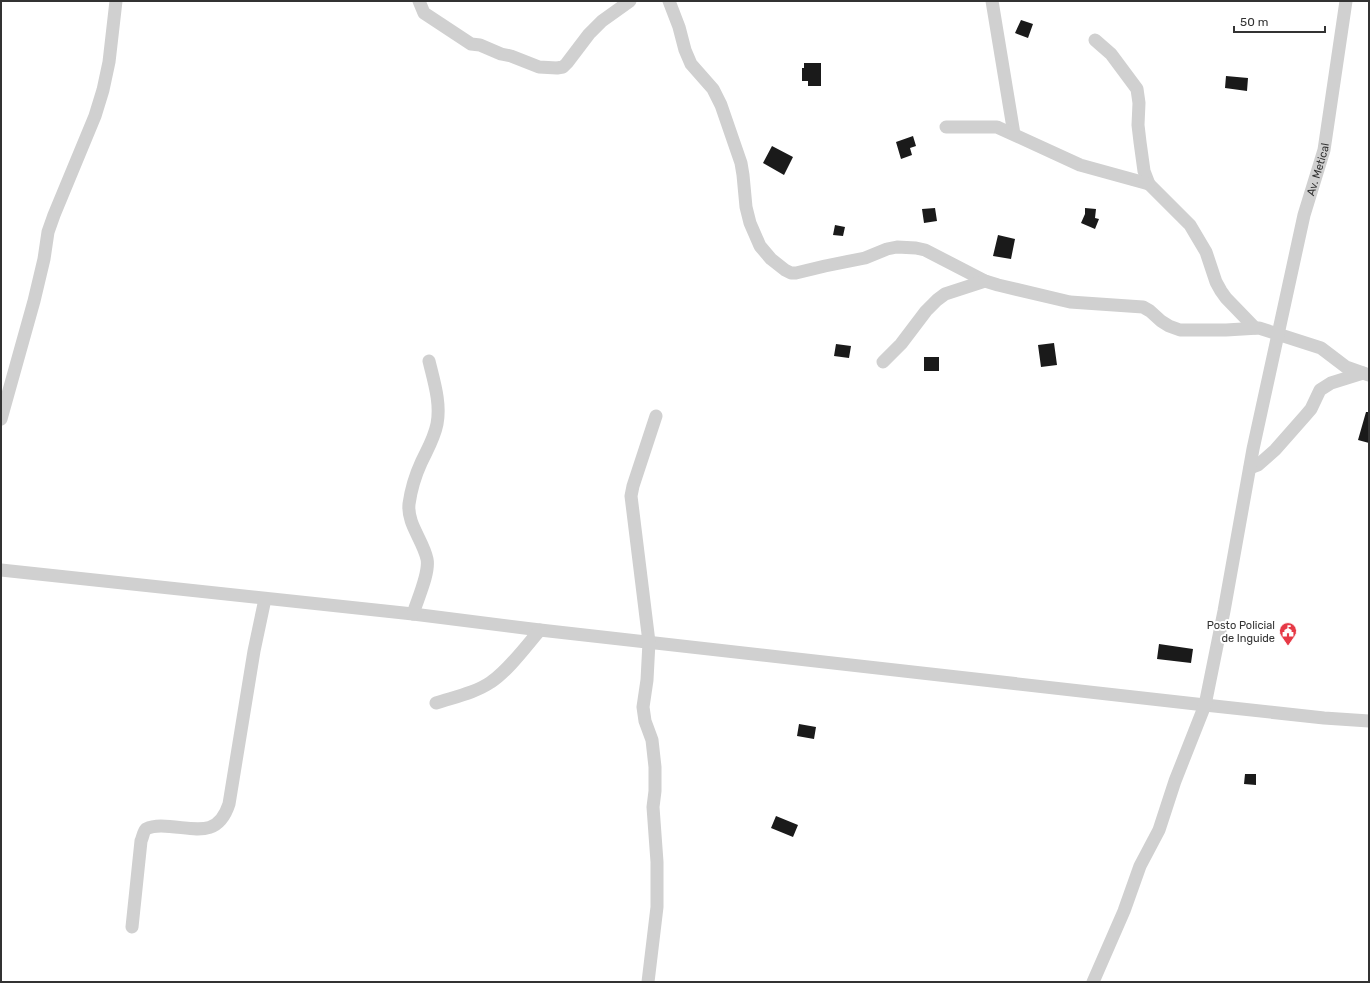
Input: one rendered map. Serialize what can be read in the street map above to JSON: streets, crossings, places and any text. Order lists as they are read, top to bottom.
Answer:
{
  "streets": {
    "street": ["Av. Metical"]
  },
  "places": {
    "public building": ["Posto Policial de Inguide"]
  },
  "scale_bar": "50 m"
}
